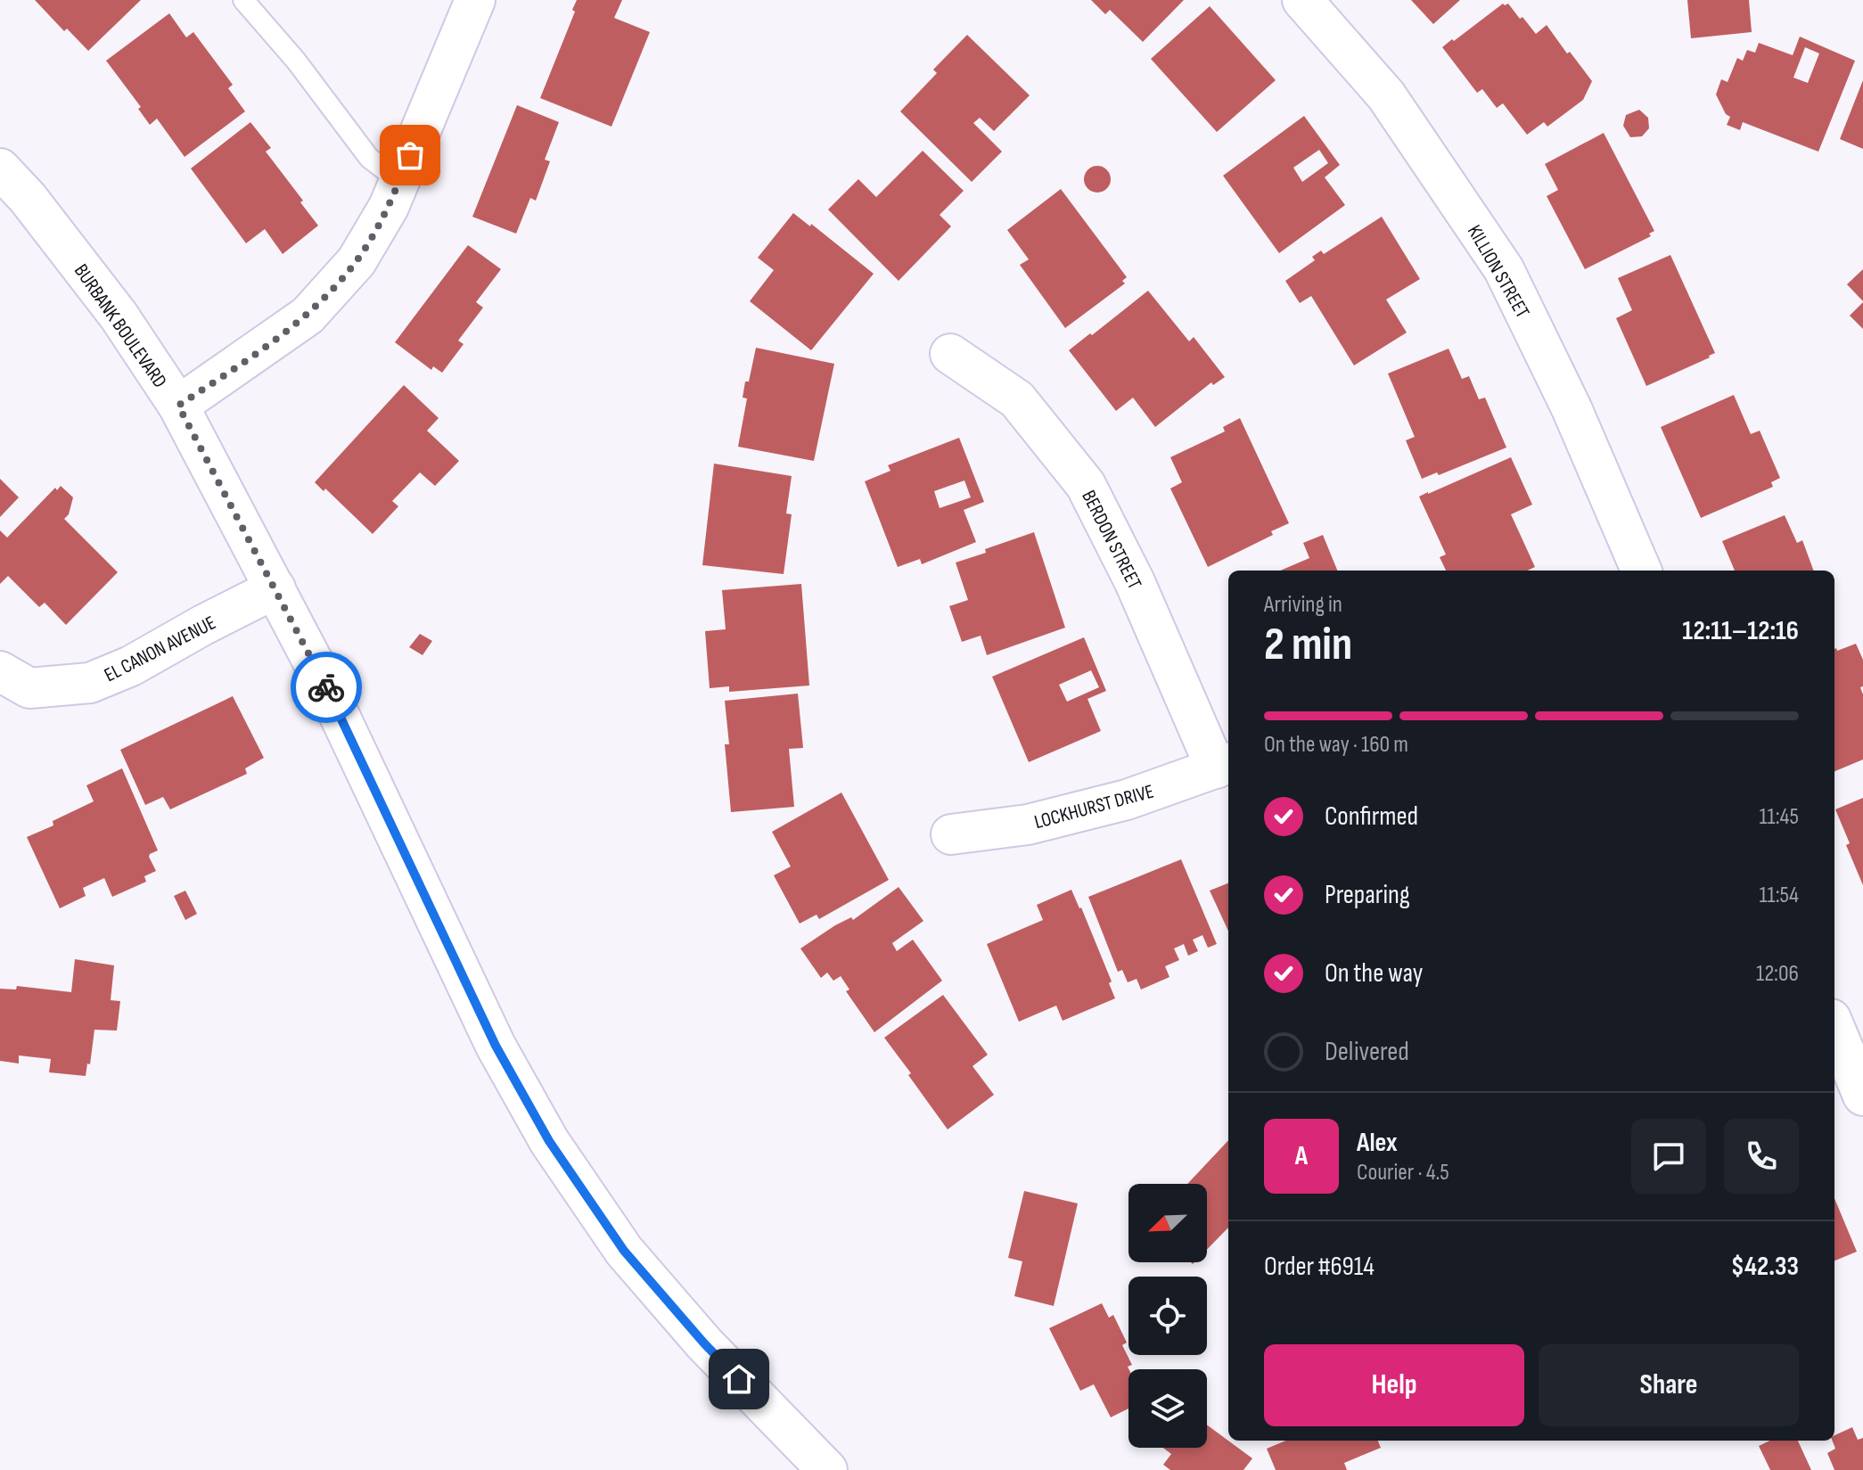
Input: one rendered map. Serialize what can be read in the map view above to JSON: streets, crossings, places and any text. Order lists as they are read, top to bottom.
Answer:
{
  "streets": {
    "street": [
      "KILLION STREET",
      "BURBANK BOULEVARD",
      "BERDON STREET",
      "EL CANON AVENUE",
      "LOCKHURST DRIVE"
    ]
  },
  "crossings": [
    ["BURBANK BOULEVARD", "EL CANON AVENUE"],
    ["BERDON STREET", "LOCKHURST DRIVE"]
  ],
  "north": "bottom left",
  "page": {
    "heading": ["2 min", "Arriving in", "12:11–12:16"],
    "panel": [
      "Alex",
      "Courier · 4.5",
      "Order #6914",
      "$42.33"
    ],
    "bar": "On the way · 160 m",
    "list": [
      ["Confirmed", "11:45"],
      ["Preparing", "11:54"],
      ["On the way", "12:06"],
      "Delivered"
    ],
    "round": "A",
    "buttons": ["Help", "Share"]
  }
}
